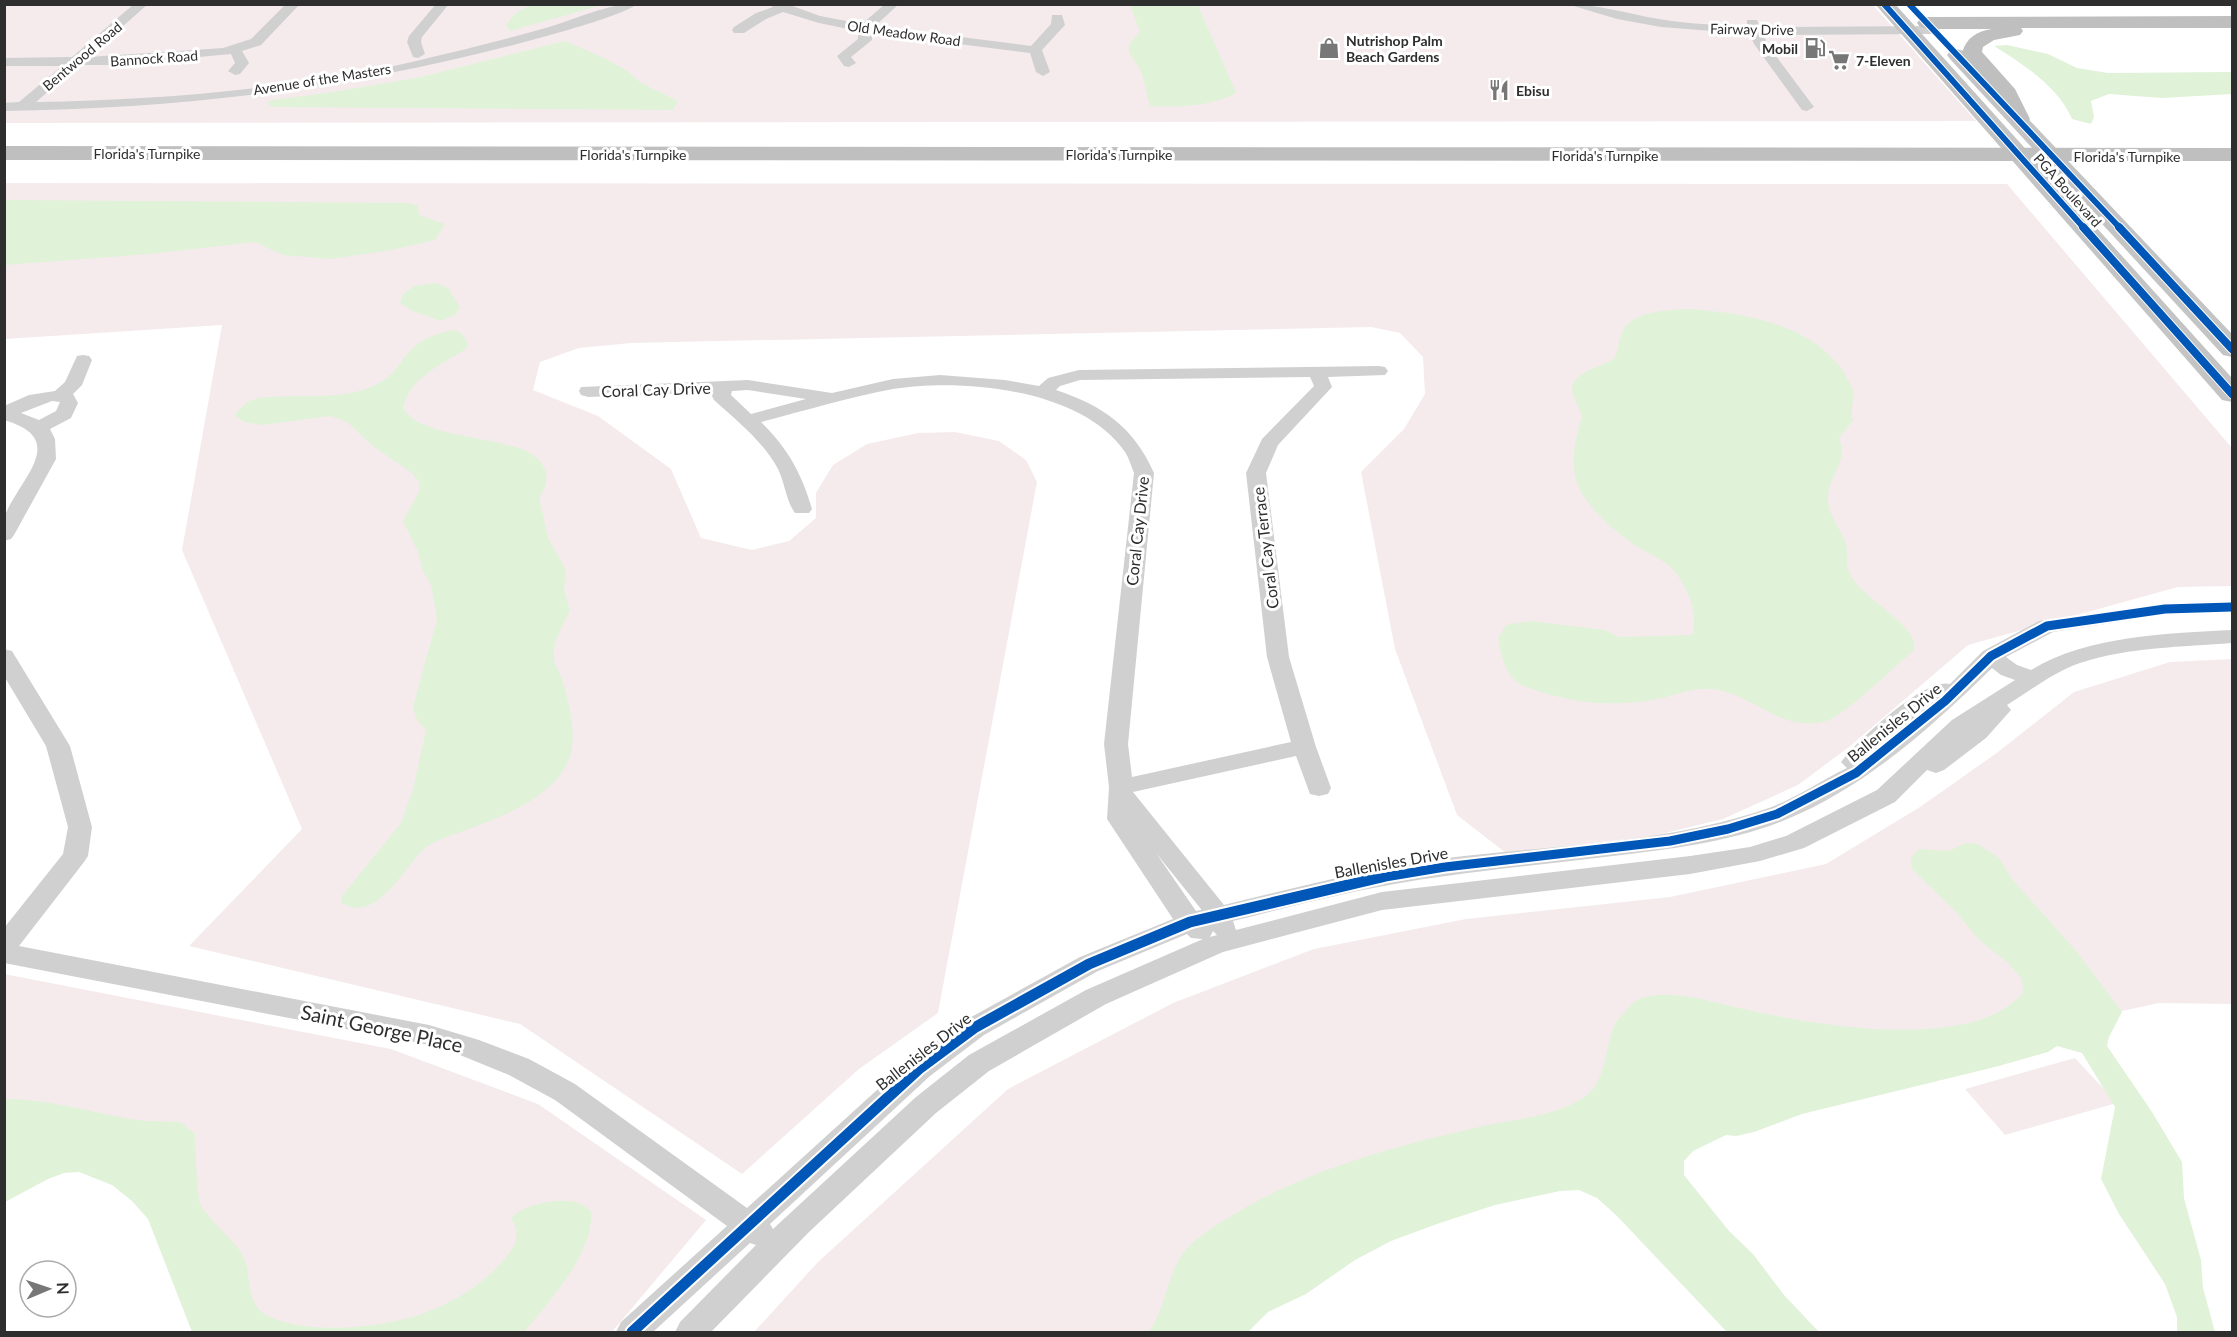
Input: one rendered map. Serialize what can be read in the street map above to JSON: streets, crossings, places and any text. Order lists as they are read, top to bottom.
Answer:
{
  "streets": {
    "highway": ["Florida's Turnpike"],
    "main road": ["PGA Boulevard"],
    "street": [
      "Fairway Drive",
      "Old Meadow Road",
      "Bentwood Road",
      "Bannock Road",
      "Avenue of the Masters",
      "Coral Cay Drive",
      "Coral Cay Terrace",
      "Ballenisles Drive",
      "Saint George Place"
    ]
  },
  "crossings": [
    ["Fairway Drive", "PGA Boulevard"],
    ["Bentwood Road", "Bannock Road"],
    ["Bentwood Road", "Avenue of the Masters"],
    ["Coral Cay Drive", "Ballenisles Drive"],
    ["Ballenisles Drive", "Saint George Place"]
  ],
  "places": {
    "shop": ["Nutrishop Palm Beach Gardens"],
    "fuel station": ["Mobil"],
    "supermarket": ["7-Eleven"],
    "restaurant": ["Ebisu"]
  },
  "north": "right"
}
